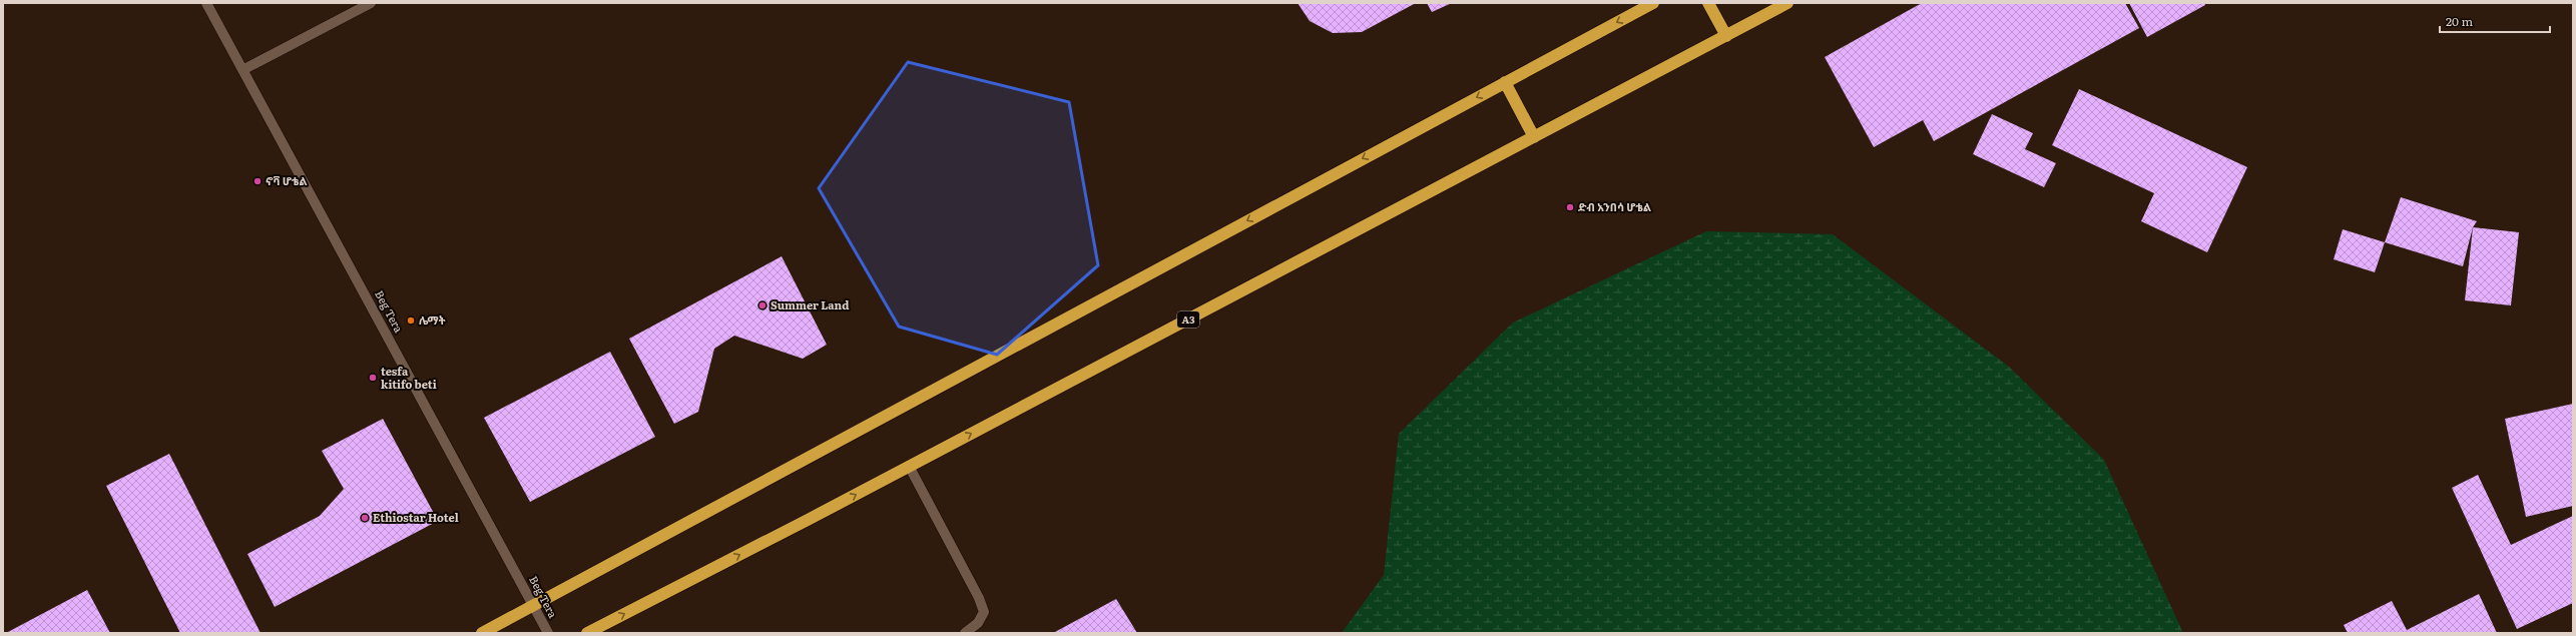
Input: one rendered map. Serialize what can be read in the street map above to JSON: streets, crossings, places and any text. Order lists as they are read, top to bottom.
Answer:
{
  "streets": {
    "highway": ["A3"],
    "street": ["Beg Tera"]
  },
  "places": [
    "ኖቫ ሆቴል",
    "ድብ አንበሳ ሆቴል",
    "Summer Land",
    "ሌማት",
    "tesfa kitifo beti",
    "Ethiostar Hotel"
  ],
  "scale_bar": "20 m"
}
